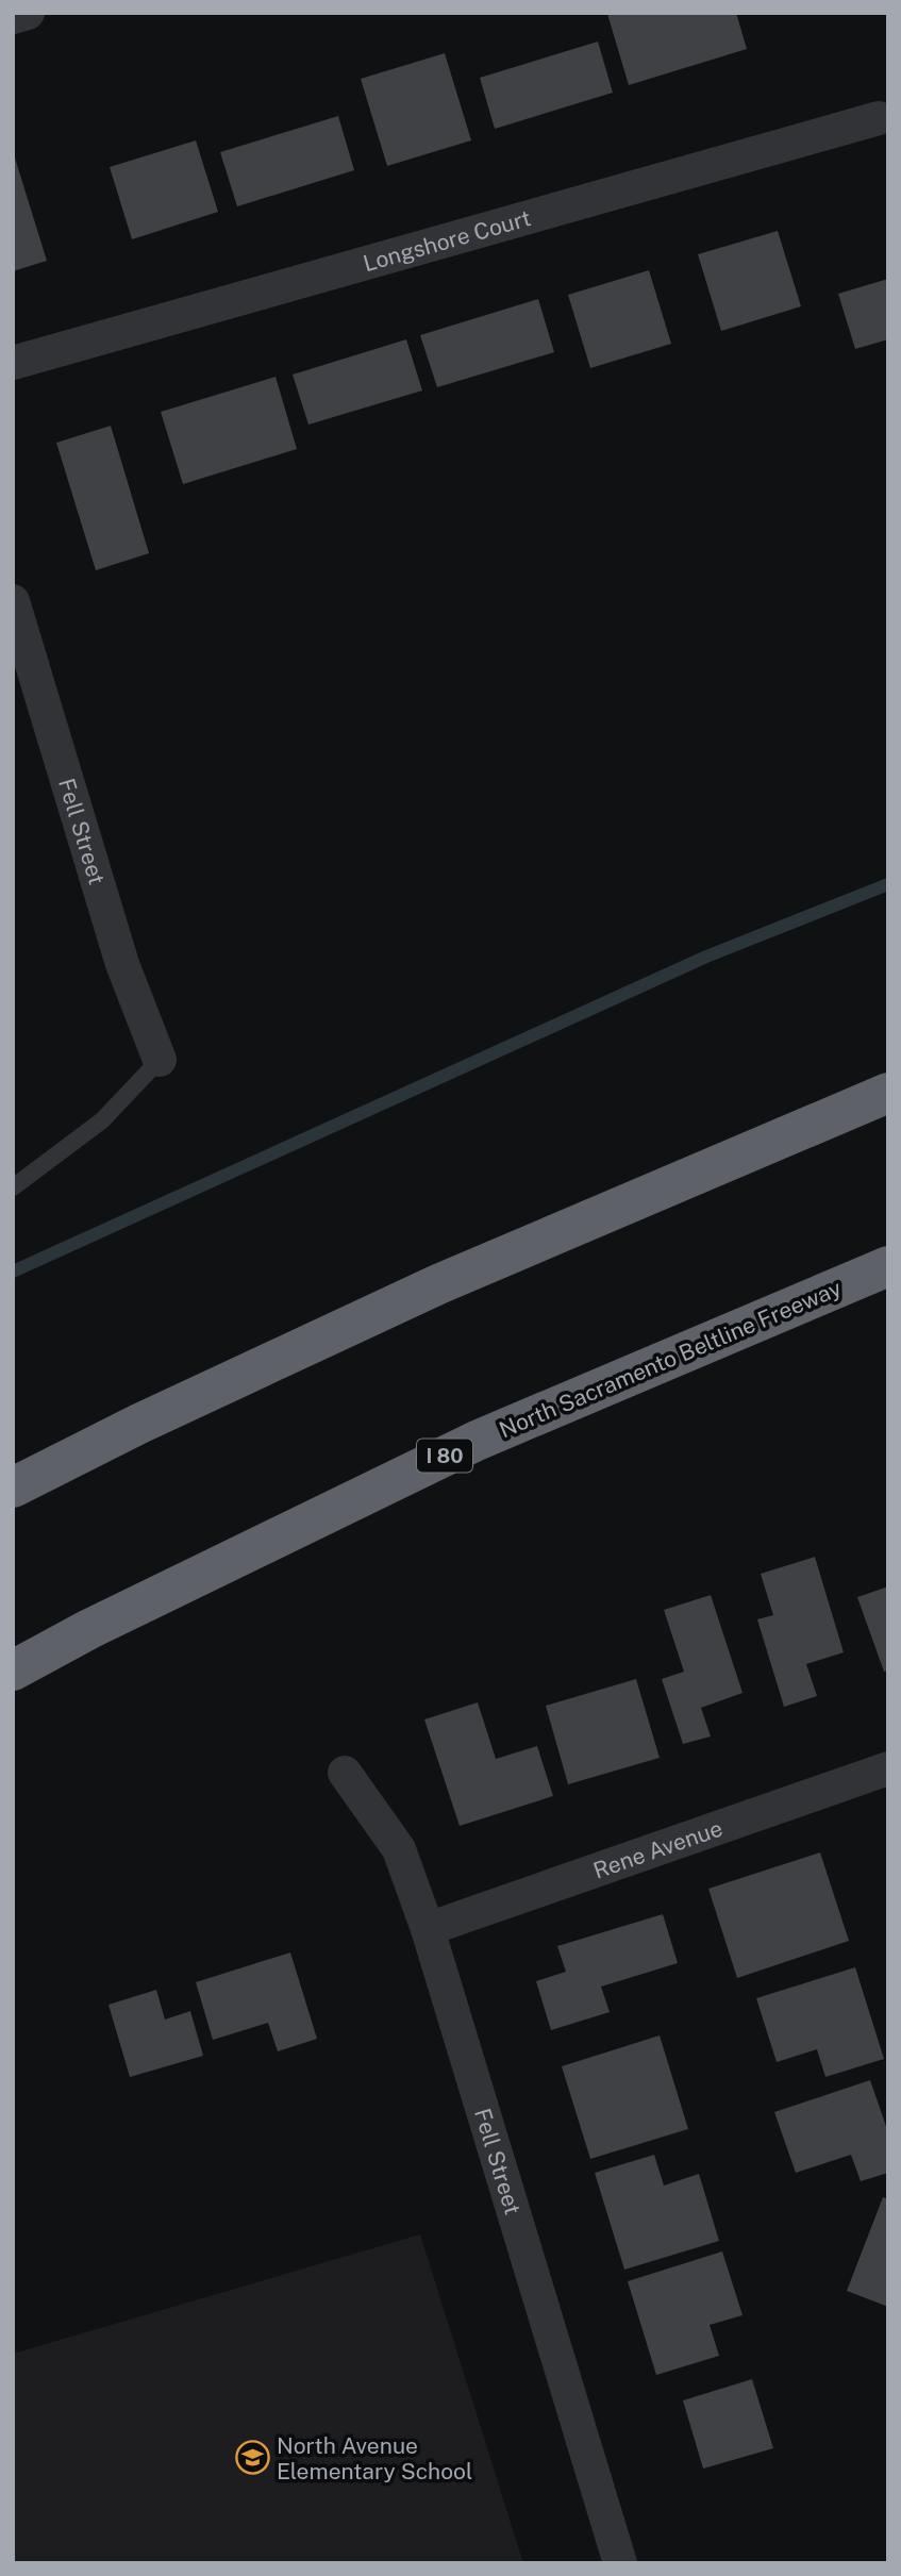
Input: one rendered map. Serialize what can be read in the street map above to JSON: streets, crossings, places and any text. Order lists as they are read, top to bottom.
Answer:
{
  "streets": {
    "highway": ["North Sacramento Beltline Freeway", "I 80"],
    "street": ["Longshore Court", "Fell Street", "Rene Avenue"]
  },
  "crossings": [
    ["Fell Street", "Rene Avenue"]
  ],
  "places": {
    "school or university": ["North Avenue Elementary School"]
  }
}
